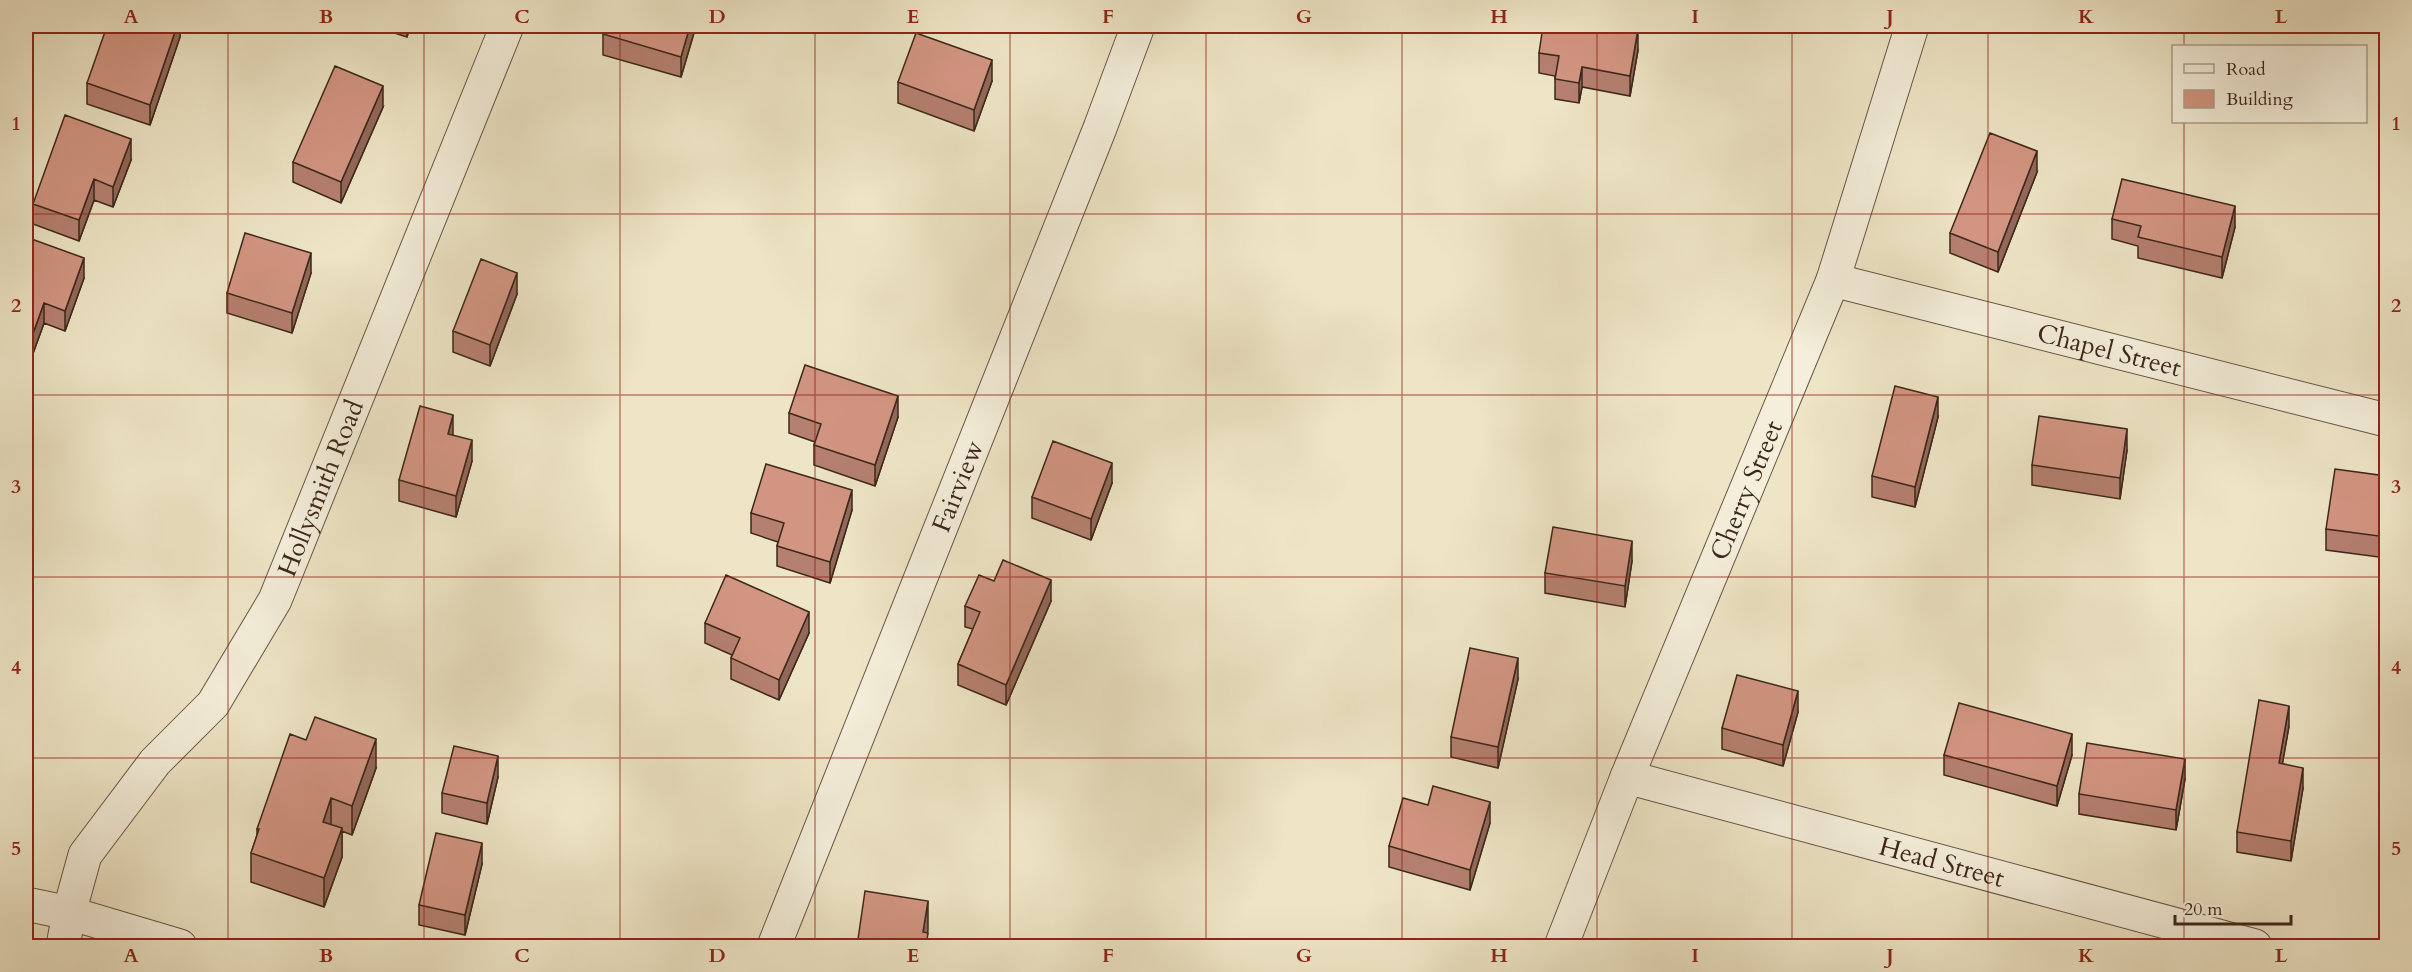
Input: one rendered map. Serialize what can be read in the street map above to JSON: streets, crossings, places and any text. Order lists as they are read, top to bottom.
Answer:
{
  "streets": {
    "street": [
      "Chapel Street",
      "Fairview",
      "Hollysmith Road",
      "Cherry Street",
      "Head Street"
    ]
  },
  "crossings": [
    ["Chapel Street", "Cherry Street"],
    ["Cherry Street", "Head Street"]
  ],
  "legend": ["Road", "Building"],
  "scale_bar": "20 m",
  "grid": {
    "columns": [
      "A",
      "B",
      "C",
      "D",
      "E",
      "F",
      "G",
      "H",
      "I",
      "J",
      "K",
      "L"
    ],
    "rows": [
      "1",
      "2",
      "3",
      "4",
      "5"
    ]
  }
}
